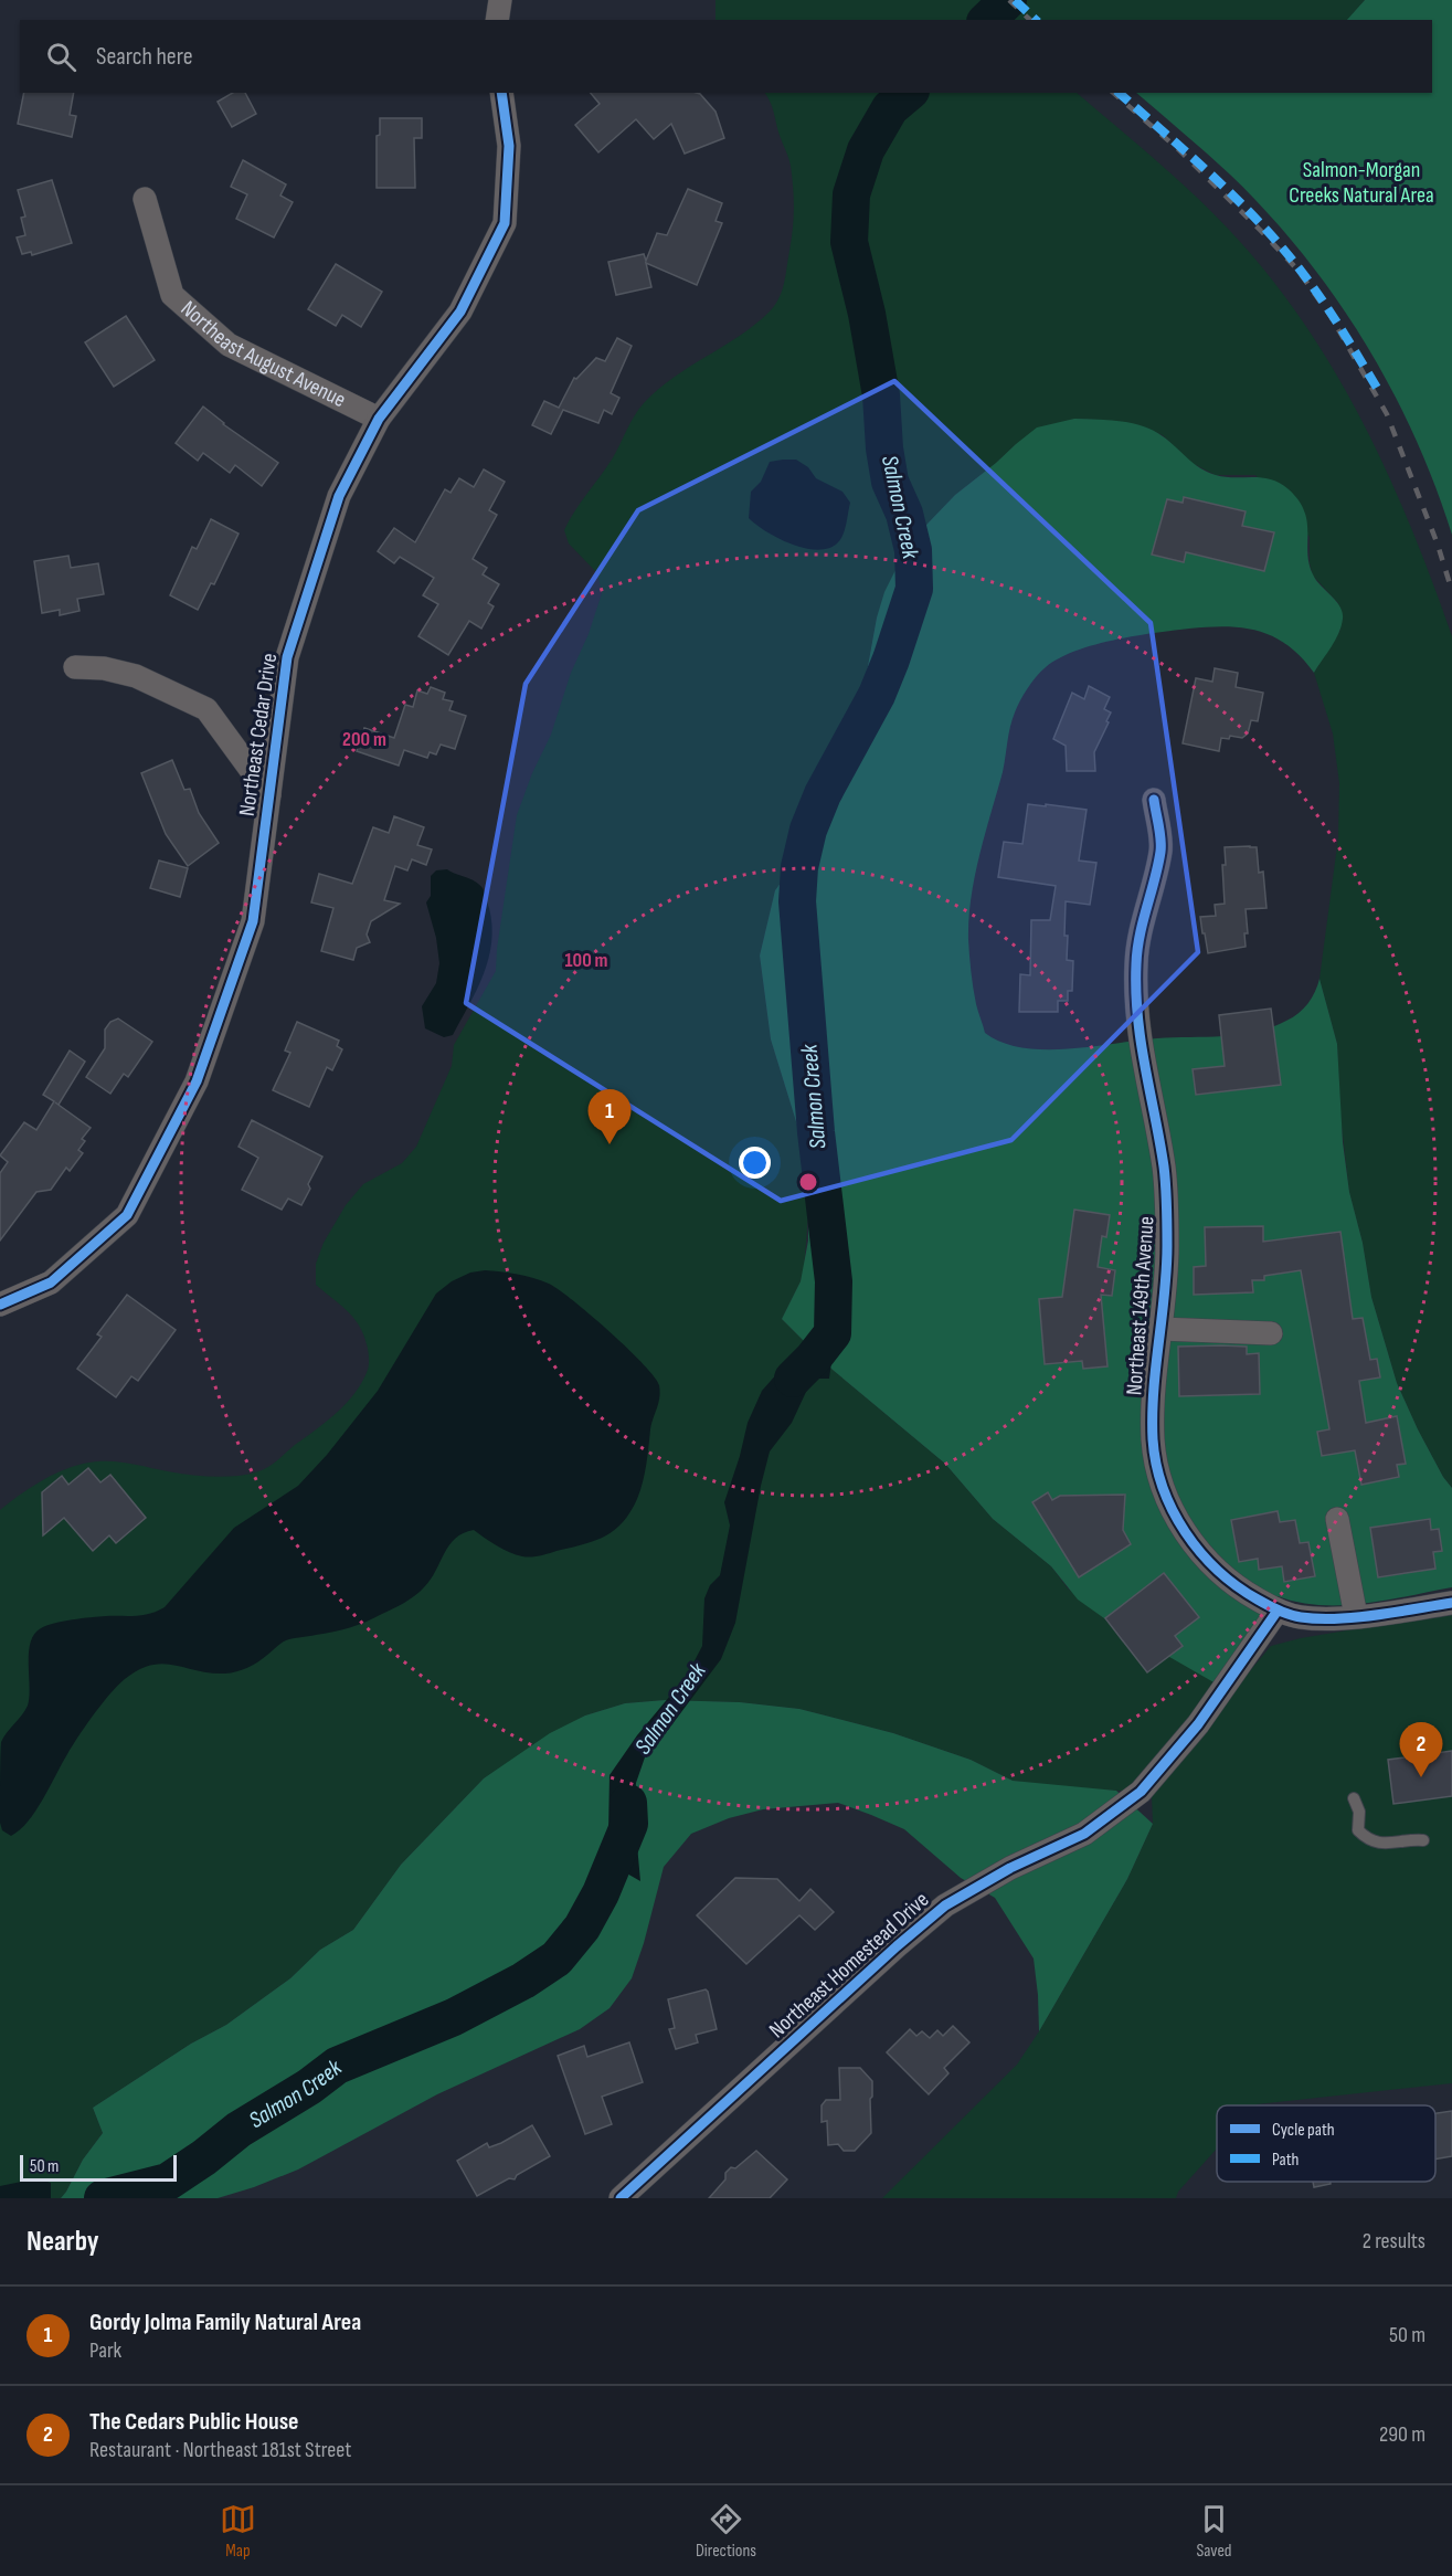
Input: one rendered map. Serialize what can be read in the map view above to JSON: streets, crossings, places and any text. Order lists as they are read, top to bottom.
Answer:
{
  "streets": {
    "street": [
      "Northeast August Avenue",
      "Northeast Cedar Drive",
      "Northeast 149th Avenue",
      "Northeast Homestead Drive"
    ]
  },
  "crossings": [
    ["Northeast August Avenue", "Northeast Cedar Drive"],
    ["Northeast 149th Avenue", "Northeast Homestead Drive"]
  ],
  "water": ["Salmon Creek"],
  "parks": ["Salmon-Morgan Creeks Natural Area"],
  "legend": ["Cycle path", "Path"],
  "scale_bar": "50 m",
  "page": {
    "search": "Search here",
    "pins": ["1", "2"],
    "scale": "50 m",
    "heading": ["Nearby", "2 results"],
    "list": [
      {
        "mark": "1",
        "name": "Gordy Jolma Family Natural Area",
        "note": "Park",
        "value": "50 m"
      },
      {
        "mark": "2",
        "name": "The Cedars Public House",
        "note": "Restaurant · Northeast 181st Street",
        "value": "290 m"
      }
    ],
    "nav": ["Map", "Directions", "Saved"]
  },
  "rings": ["200 m", "100 m"]
}
